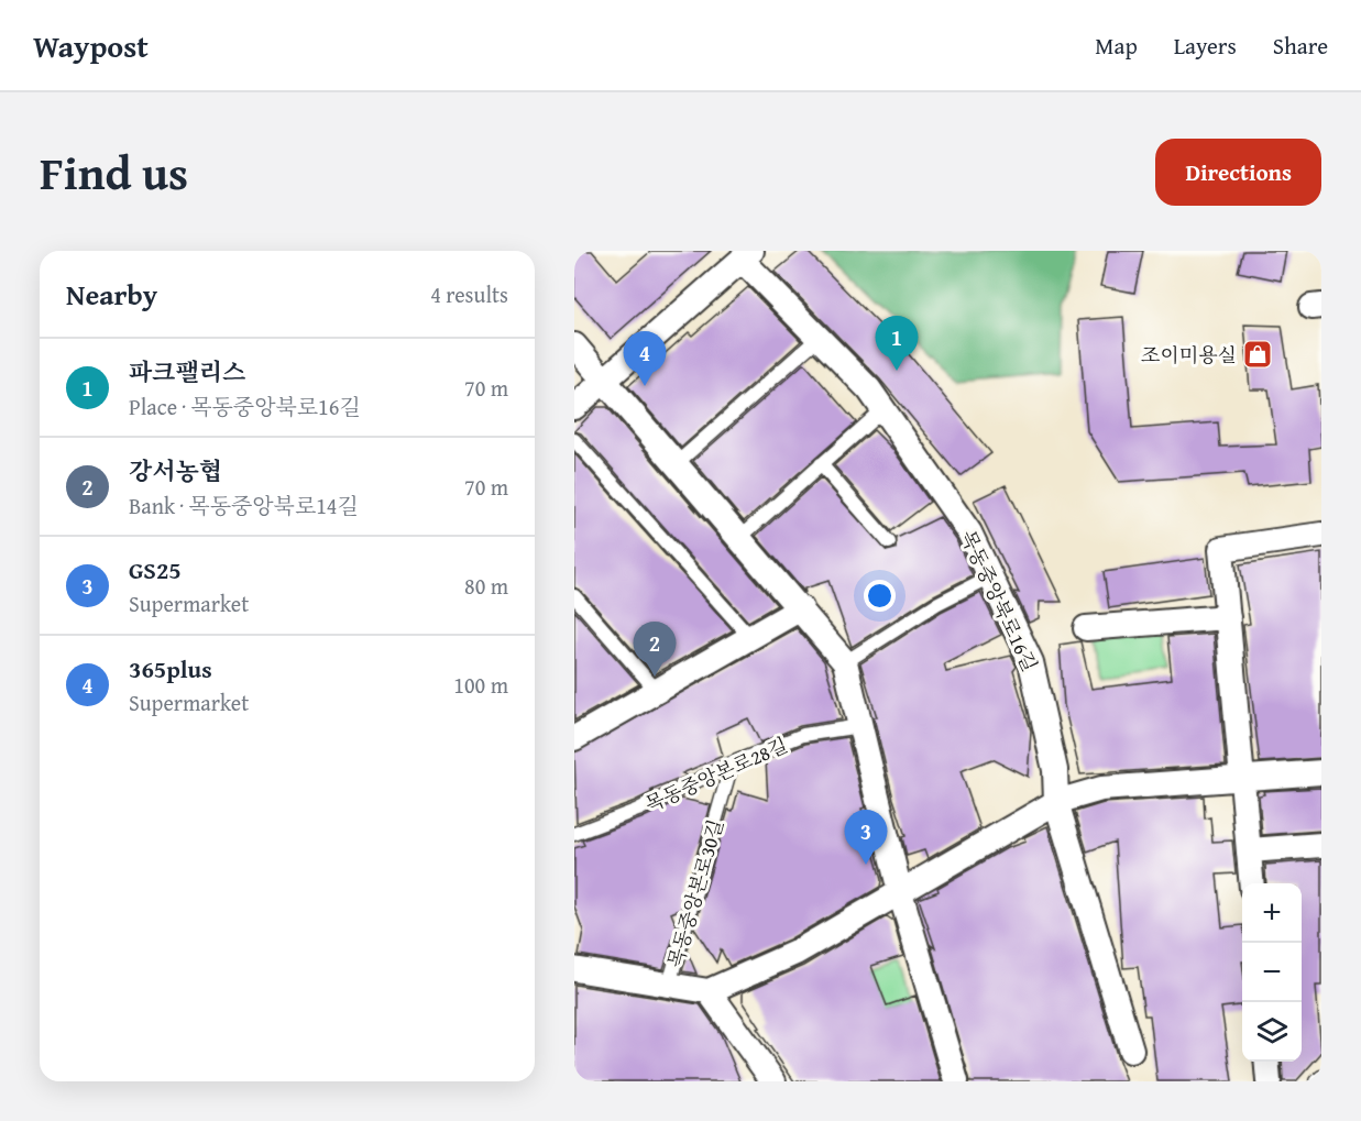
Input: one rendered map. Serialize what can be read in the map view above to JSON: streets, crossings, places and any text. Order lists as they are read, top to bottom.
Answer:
{
  "streets": {
    "street": ["목동중앙북로16길", "목동중앙본로30길"],
    "lane": ["목동중앙본로28길"]
  },
  "crossings": [
    ["목동중앙본로28길", "목동중앙본로30길"]
  ],
  "places": {
    "shop": ["조이미용실"]
  },
  "page": {
    "header": "Waypost",
    "nav": ["Map", "Layers", "Share"],
    "title": "Find us",
    "buttons": "Directions",
    "heading": ["Nearby", "4 results"],
    "pins": [
      "1",
      "4",
      "2",
      "3"
    ],
    "list": [
      {
        "mark": "1",
        "name": "파크팰리스",
        "note": "Place · 목동중앙북로16길",
        "value": "70 m"
      },
      {
        "mark": "2",
        "name": "강서농협",
        "note": "Bank · 목동중앙북로14길",
        "value": "70 m"
      },
      {
        "mark": "3",
        "name": "GS25",
        "note": "Supermarket",
        "value": "80 m"
      },
      {
        "mark": "4",
        "name": "365plus",
        "note": "Supermarket",
        "value": "100 m"
      }
    ],
    "map_buttons": ["+", "−"]
  }
}
